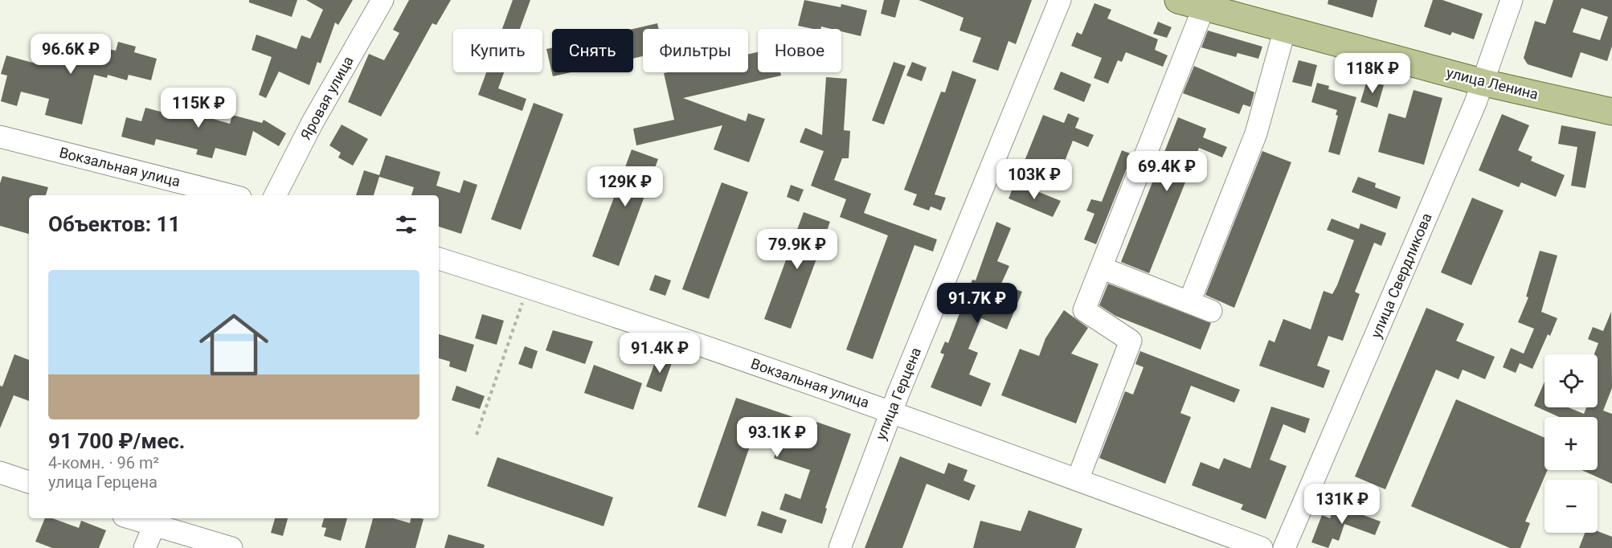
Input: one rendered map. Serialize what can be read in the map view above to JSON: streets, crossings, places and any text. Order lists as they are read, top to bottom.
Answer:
{
  "streets": {
    "main road": ["улица Ленина"],
    "street": [
      "Яровая улица",
      "Вокзальная улица",
      "улица Свердликова",
      "улица Герцена"
    ]
  },
  "crossings": [
    ["улица Ленина", "улица Свердликова"],
    ["Вокзальная улица", "улица Герцена"]
  ],
  "page": {
    "chip": [
      "Купить",
      "Снять",
      "Фильтры",
      "Новое"
    ],
    "price": [
      "96.6K ₽",
      "118K ₽",
      "115K ₽",
      "69.4K ₽",
      "103K ₽",
      "129K ₽",
      "79.9K ₽",
      "91.7K ₽",
      "91.4K ₽",
      "93.1K ₽",
      "131K ₽"
    ],
    "heading": "Объектов: 11",
    "list": [
      {
        "name": "91 700 ₽/мес.",
        "note": "4-комн. · 96 m² · улица Герцена"
      }
    ],
    "map_buttons": ["+", "−"]
  }
}
